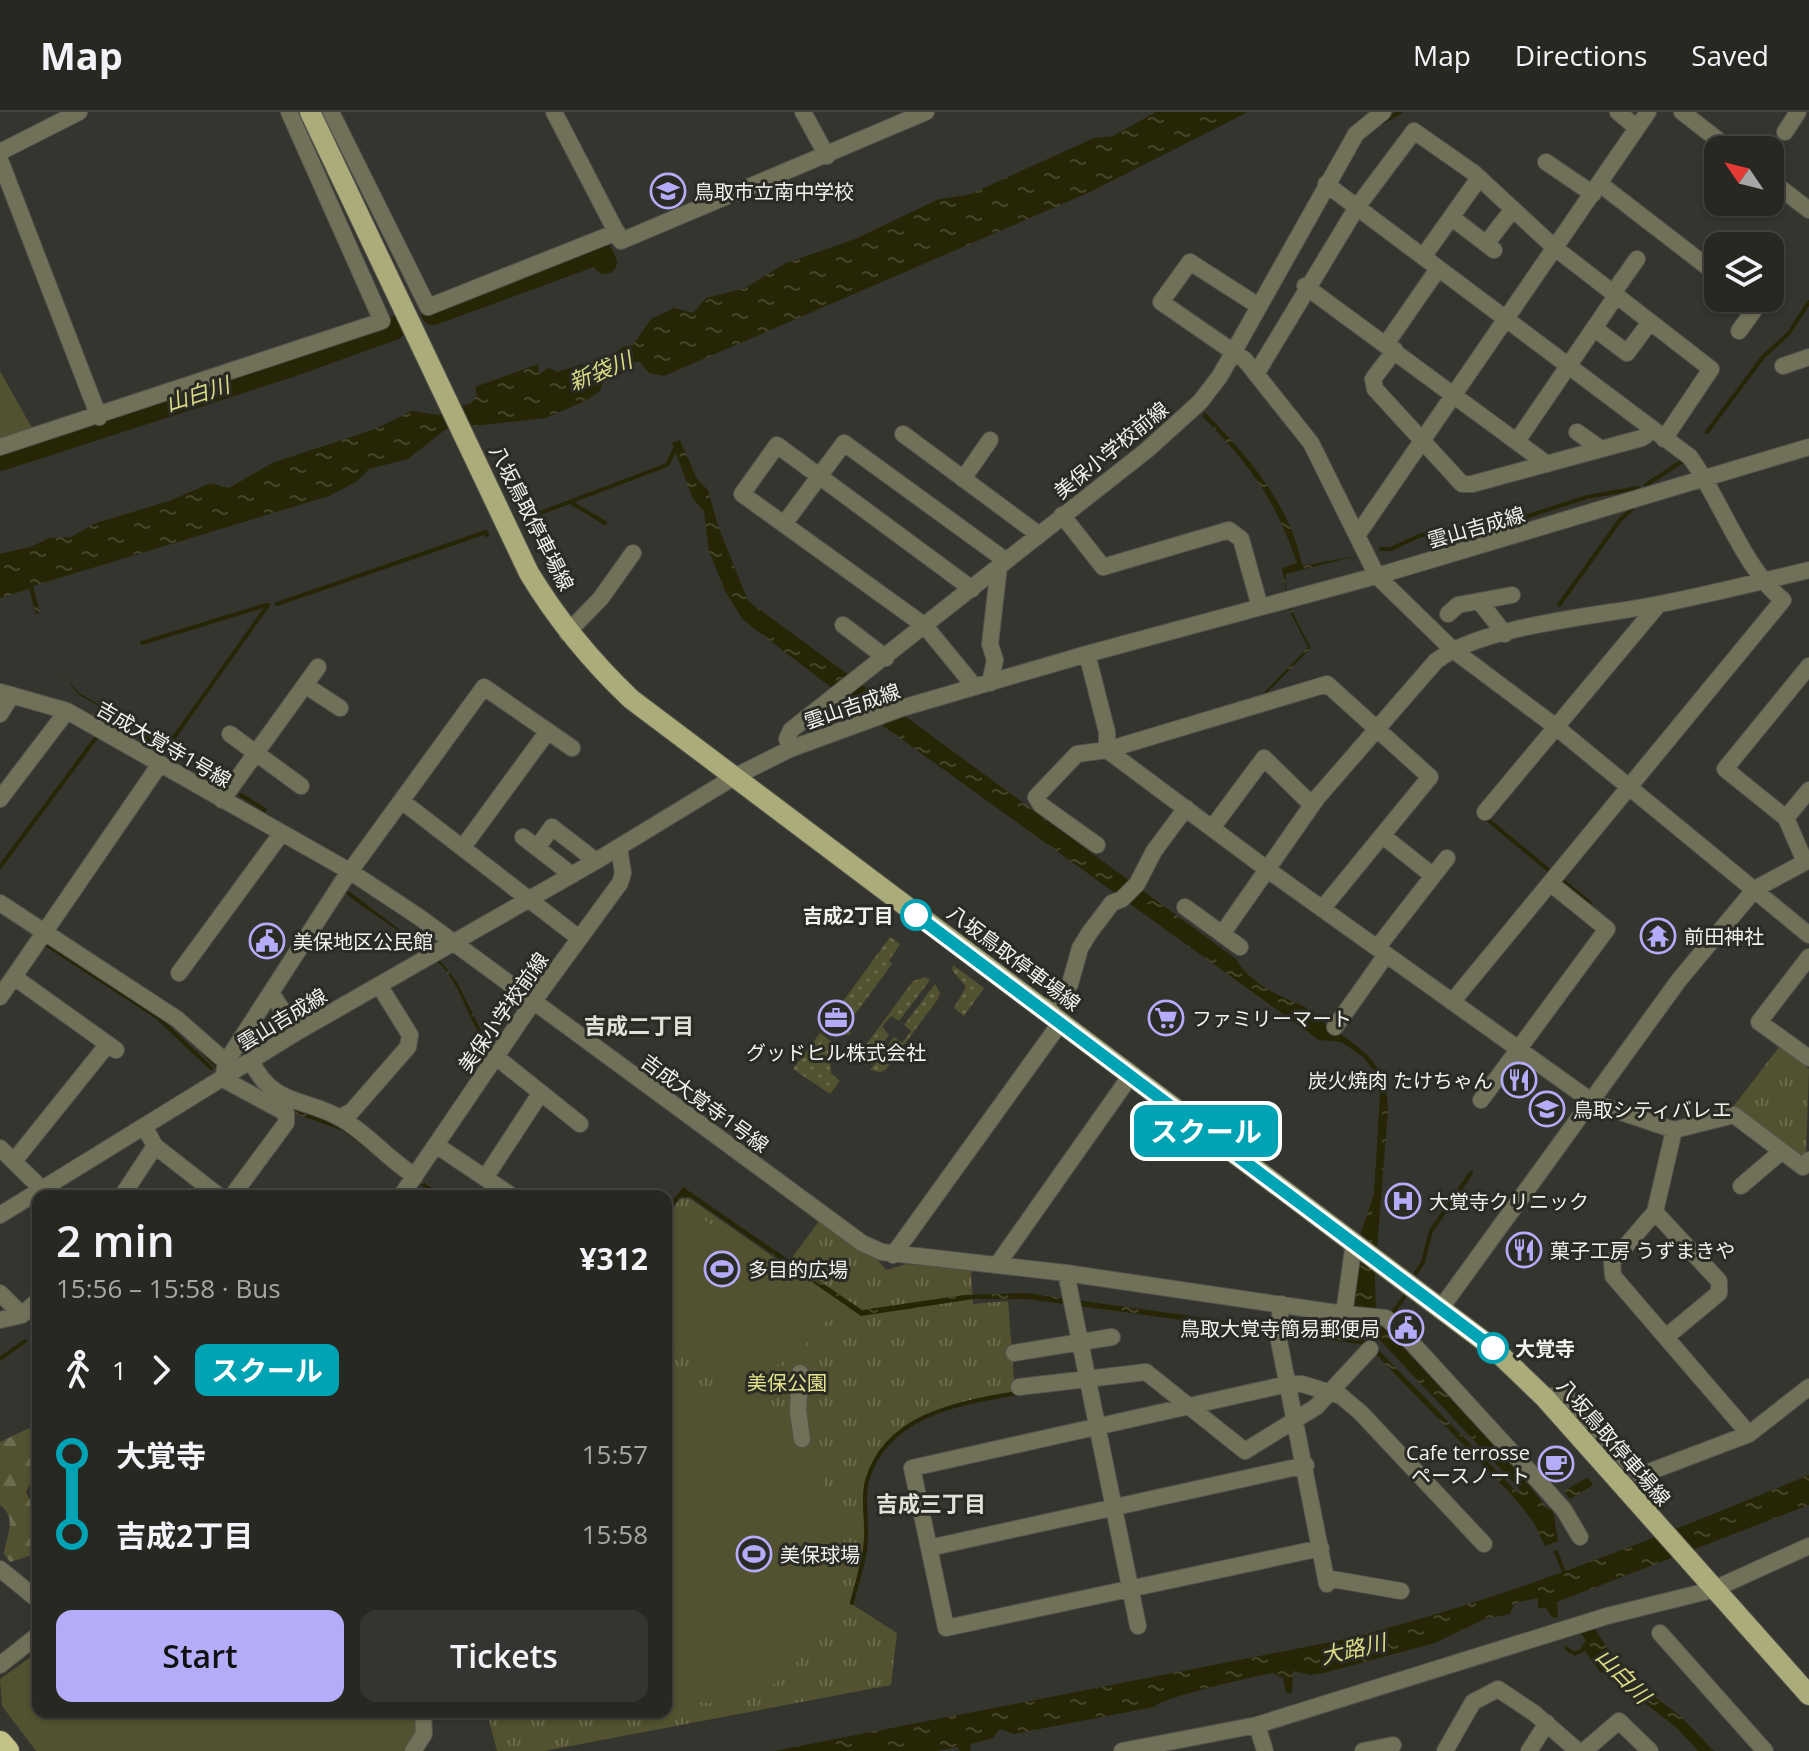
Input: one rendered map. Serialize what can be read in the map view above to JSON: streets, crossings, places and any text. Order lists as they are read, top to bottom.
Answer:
{
  "streets": {
    "main road": ["八坂鳥取停車場線"],
    "street": ["美保小学校前線", "雲山吉成線", "吉成大覚寺1号線"]
  },
  "crossings": [
    ["美保小学校前線", "雲山吉成線"],
    ["美保小学校前線", "吉成大覚寺1号線"],
    ["八坂鳥取停車場線", "雲山吉成線"],
    ["雲山吉成線", "吉成大覚寺1号線"]
  ],
  "districts": ["吉成二丁目", "吉成三丁目"],
  "water": ["新袋川", "山白川", "大路川"],
  "parks": ["美保公園"],
  "places": {
    "school or university": ["鳥取市立南中学校", "鳥取シティバレエ"],
    "other": ["吉成2丁目", "大覚寺"],
    "temple": ["前田神社"],
    "public building": ["美保地区公民館", "鳥取大覚寺簡易郵便局"],
    "office": ["グッドヒル株式会社"],
    "supermarket": ["ファミリーマート"],
    "restaurant": ["炭火焼肉 たけちゃん", "菓子工房 うずまきや"],
    "hospital": ["大覚寺クリニック"],
    "sports": ["多目的広場", "美保球場"],
    "cafe": ["Cafe terrosse ペースノート"]
  },
  "lines": ["bus line スクール"],
  "north": "top left",
  "page": {
    "header": "Map",
    "nav": ["Map", "Directions", "Saved"],
    "on_map": "スクール",
    "heading": ["2 min", "15:56 – 15:58 · Bus", "¥312"],
    "legs": ["1", "スクール"],
    "list": [
      {
        "name": "大覚寺",
        "value": "15:57"
      },
      {
        "name": "吉成2丁目",
        "value": "15:58"
      }
    ],
    "buttons": ["Start", "Tickets"]
  }
}
